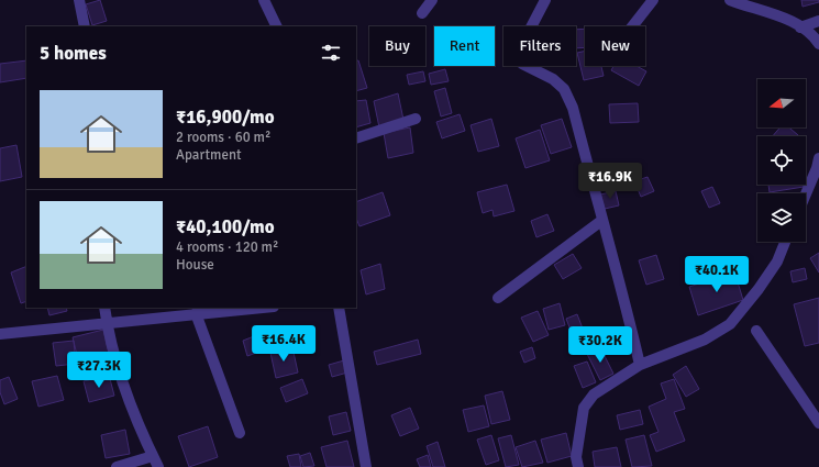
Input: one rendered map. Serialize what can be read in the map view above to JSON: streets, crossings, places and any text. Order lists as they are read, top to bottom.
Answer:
{
  "north": "left",
  "page": {
    "chip": [
      "Buy",
      "Rent",
      "Filters",
      "New"
    ],
    "heading": "5 homes",
    "list": [
      {
        "name": "₹16,900/mo",
        "note": "2 rooms · 60 m² · Apartment"
      },
      {
        "name": "₹40,100/mo",
        "note": "4 rooms · 120 m² · House"
      }
    ],
    "price": [
      "₹16.9K",
      "₹40.1K",
      "₹16.4K",
      "₹30.2K",
      "₹27.3K"
    ]
  }
}
